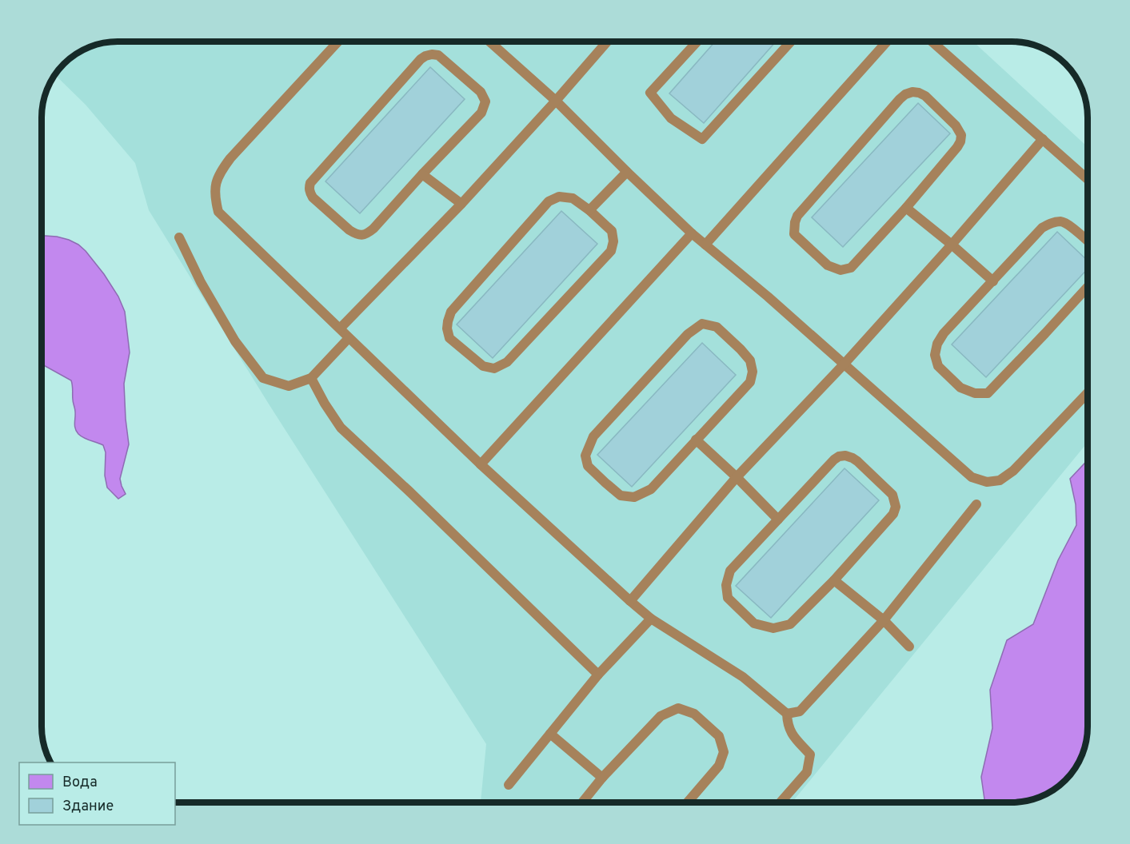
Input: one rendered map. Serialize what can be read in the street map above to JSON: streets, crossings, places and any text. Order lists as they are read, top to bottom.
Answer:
{
  "legend": ["Вода", "Здание"]
}
